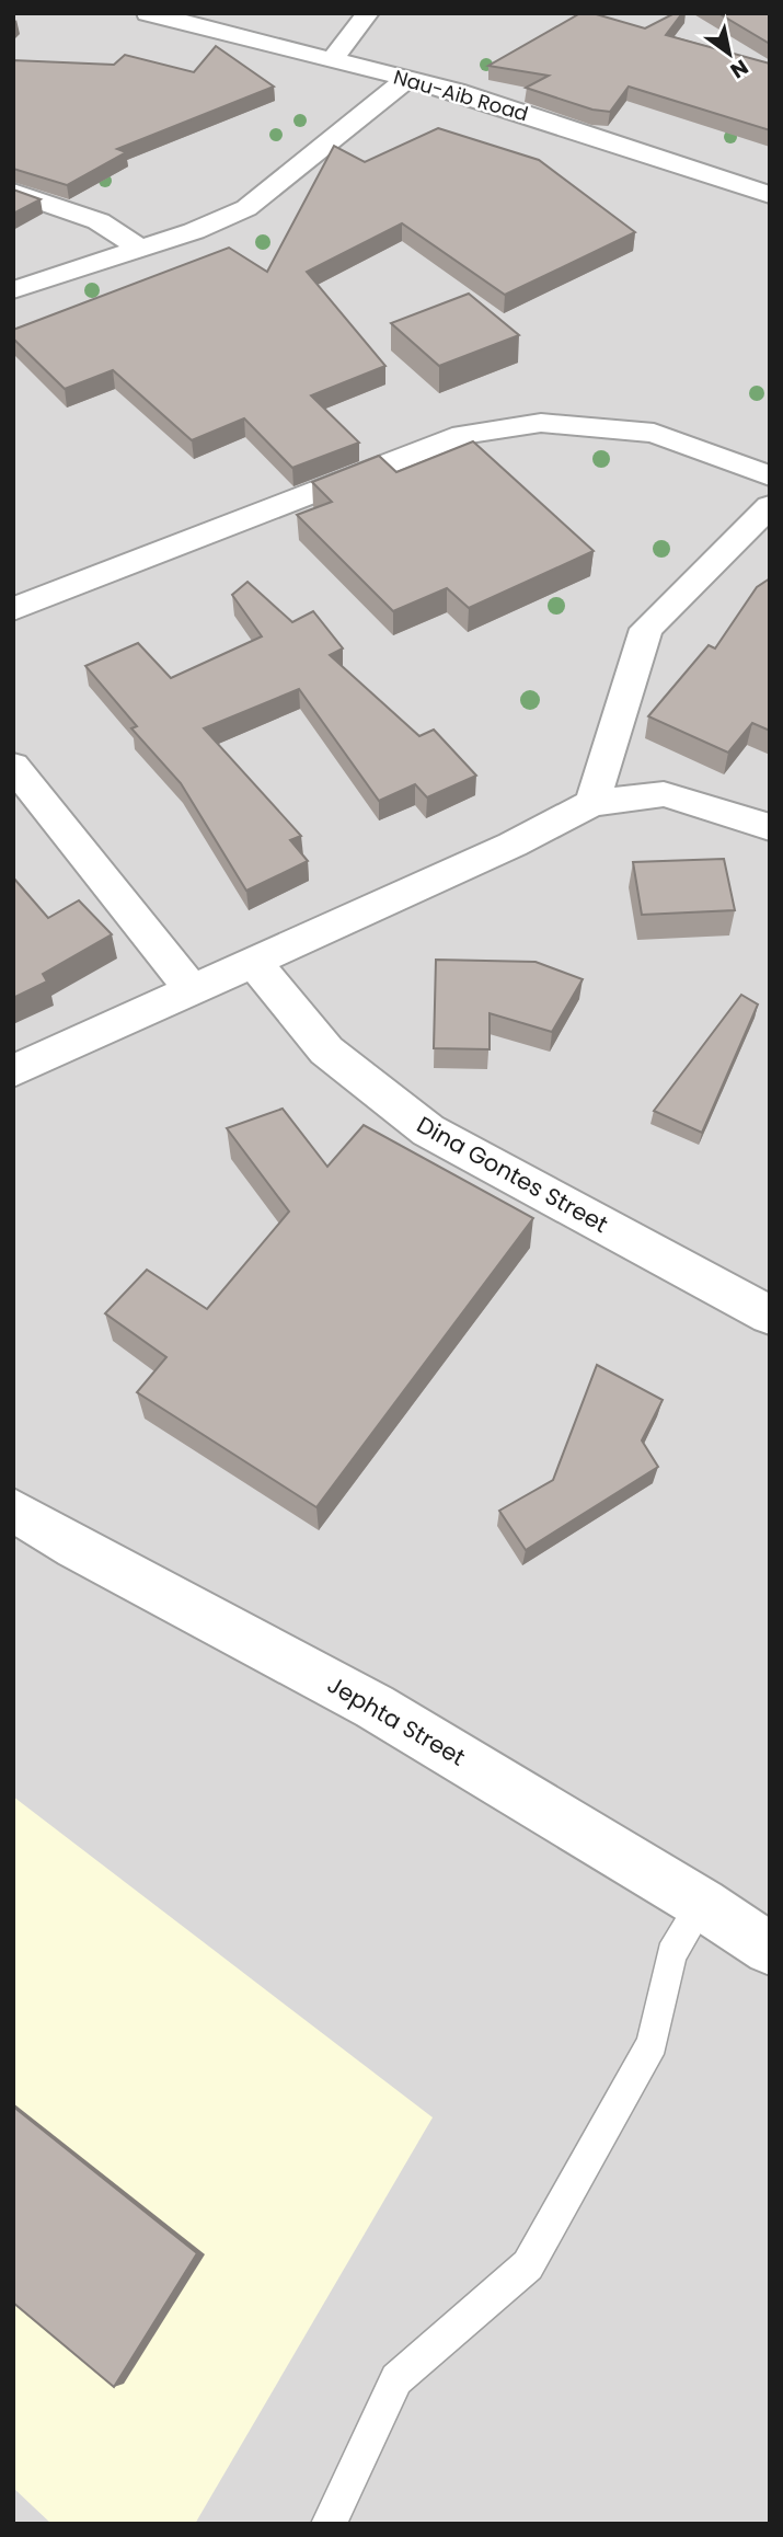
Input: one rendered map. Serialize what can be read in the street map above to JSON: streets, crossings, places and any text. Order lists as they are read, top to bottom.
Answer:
{
  "streets": {
    "street": ["Nau-Aib Road", "Dina Gontes Street", "Jephta Street"]
  },
  "north": "bottom right"
}
